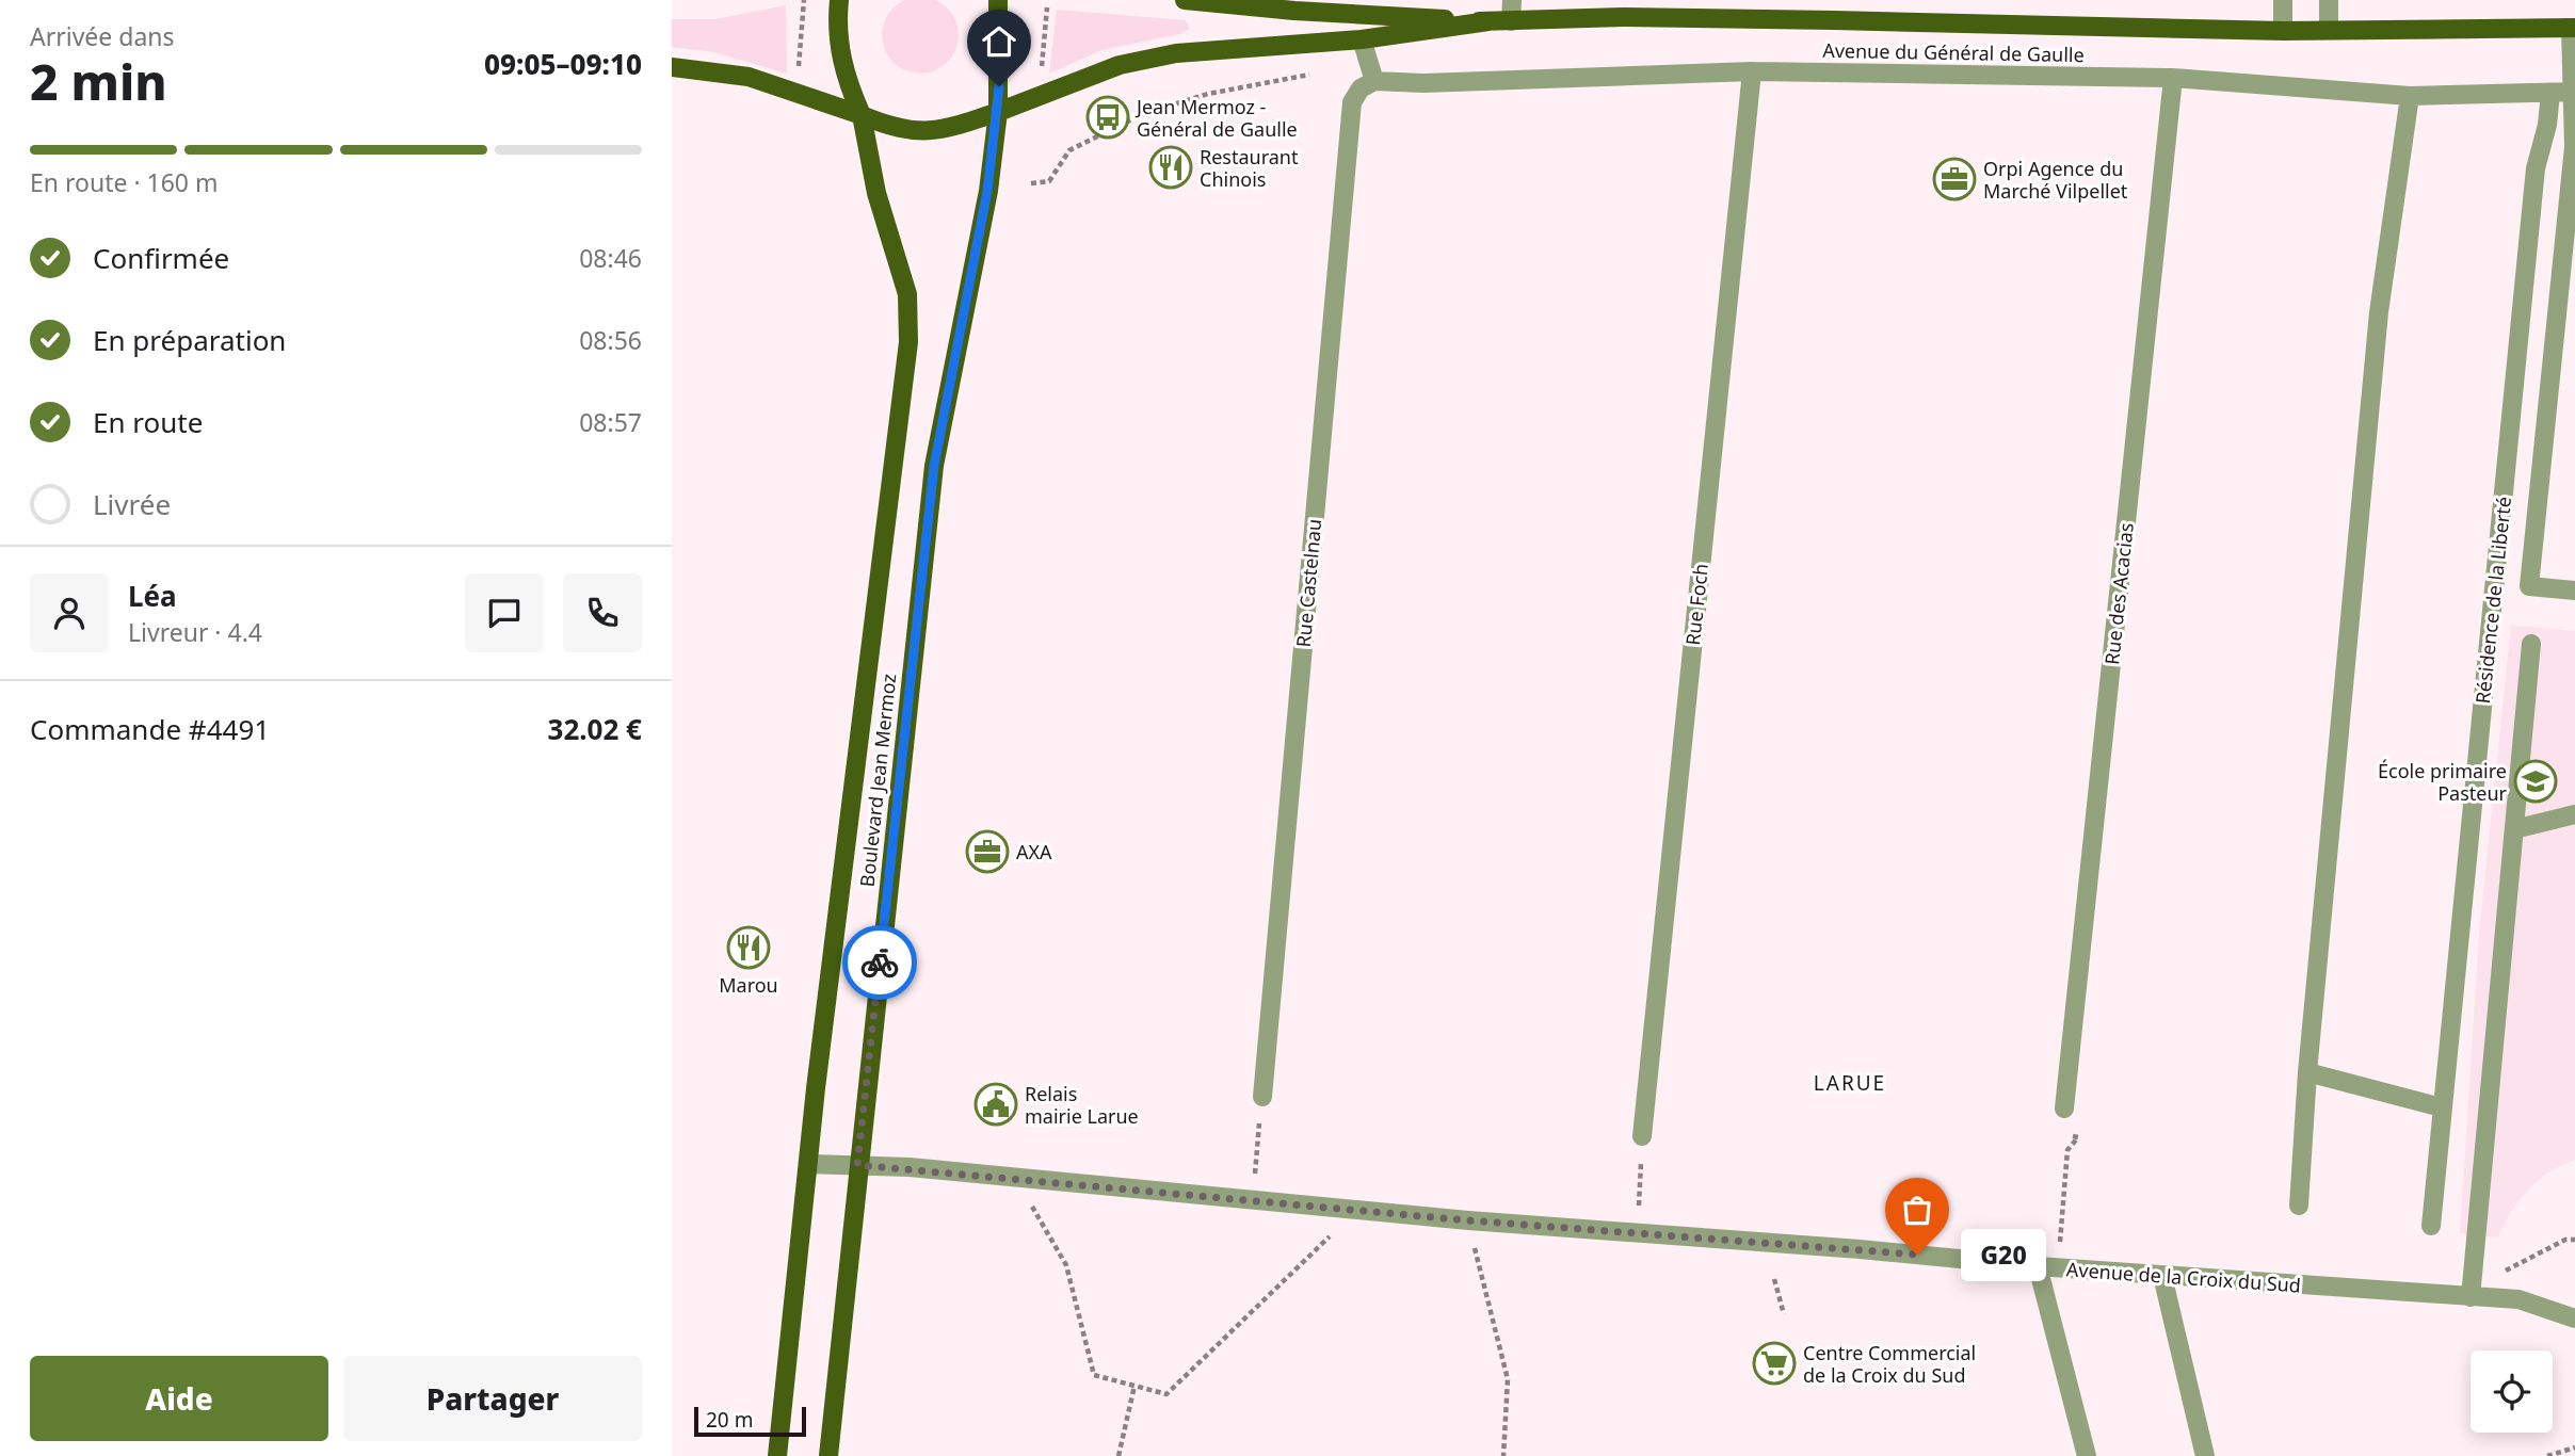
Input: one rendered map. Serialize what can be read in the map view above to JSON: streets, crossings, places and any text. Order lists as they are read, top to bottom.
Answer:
{
  "streets": {
    "main road": ["Avenue du Général de Gaulle", "Boulevard Jean Mermoz"],
    "street": [
      "Rue Castelnau",
      "Rue des Acacias",
      "Résidence de la Liberté",
      "Rue Foch",
      "Avenue de la Croix du Sud"
    ]
  },
  "crossings": [
    ["Avenue du Général de Gaulle", "Rue Castelnau"],
    ["Avenue du Général de Gaulle", "Rue des Acacias"],
    ["Avenue du Général de Gaulle", "Résidence de la Liberté"],
    ["Avenue du Général de Gaulle", "Rue Foch"],
    ["Avenue du Général de Gaulle", "Boulevard Jean Mermoz"],
    ["Boulevard Jean Mermoz", "Avenue de la Croix du Sud"]
  ],
  "districts": ["LARUE"],
  "places": {
    "bus stop": ["Jean Mermoz - Général de Gaulle"],
    "restaurant": ["Restaurant Chinois", "Marou"],
    "office": ["Orpi Agence du Marché Vilpellet", "AXA"],
    "school or university": ["École primaire Pasteur"],
    "public building": ["Relais mairie Larue"],
    "other": ["G20"],
    "supermarket": ["Centre Commercial de la Croix du Sud"]
  },
  "scale_bar": "20 m",
  "page": {
    "heading": ["2 min", "Arrivée dans", "09:05–09:10"],
    "panel": [
      "Léa",
      "Livreur · 4.4",
      "Commande #4491",
      "32.02 €"
    ],
    "bar": "En route · 160 m",
    "list": [
      ["Confirmée", "08:46"],
      ["En préparation", "08:56"],
      ["En route", "08:57"],
      "Livrée"
    ],
    "bubble": "G20",
    "buttons": ["Aide", "Partager"],
    "scale": "20 m"
  }
}
